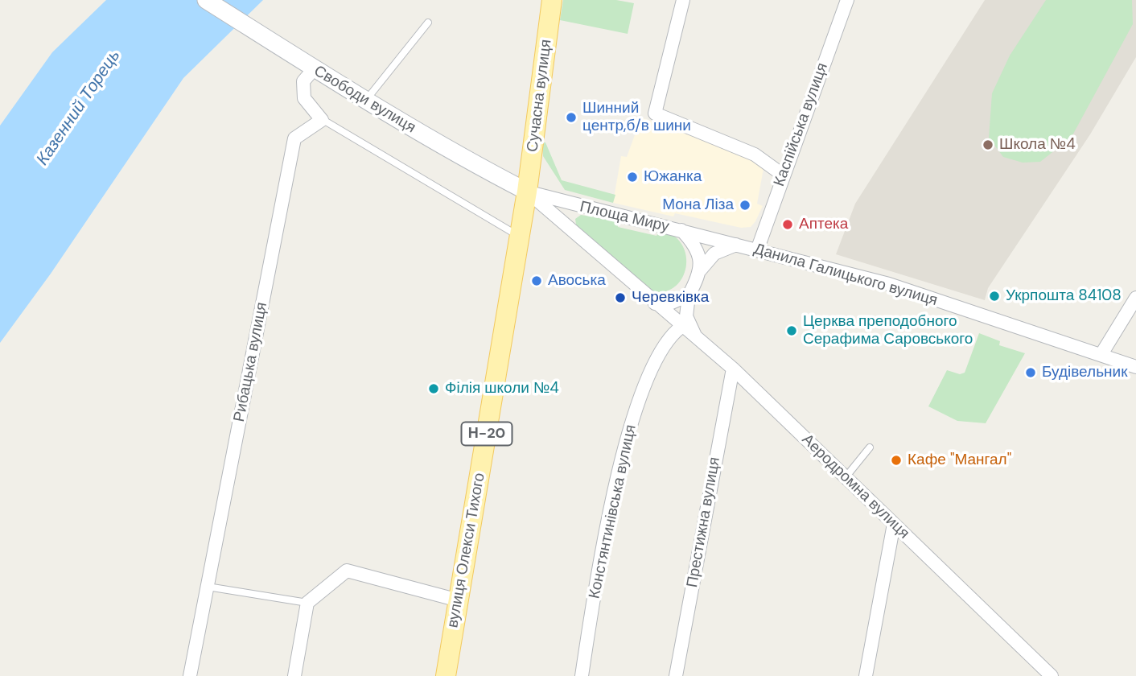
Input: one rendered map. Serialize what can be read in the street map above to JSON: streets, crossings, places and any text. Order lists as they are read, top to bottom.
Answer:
{
  "streets": {
    "main road": [
      "Сучасна вулиця",
      "Свободи вулиця",
      "Н-20",
      "вулиця Олекси Тихого"
    ],
    "street": [
      "Каспійська вулиця",
      "Площа Миру",
      "Данила Галицького вулиця",
      "Рибацька вулиця",
      "Аеродромна вулиця",
      "Констянтинівська вулиця",
      "Престижна вулиця"
    ]
  },
  "crossings": [
    ["Сучасна вулиця", "Свободи вулиця"],
    ["Сучасна вулиця", "Площа Миру"],
    ["Сучасна вулиця", "вулиця Олекси Тихого"],
    ["Свободи вулиця", "Площа Миру"],
    ["Свободи вулиця", "вулиця Олекси Тихого"],
    ["Каспійська вулиця", "Данила Галицького вулиця"],
    ["Площа Миру", "Данила Галицького вулиця"],
    ["Площа Миру", "Аеродромна вулиця"],
    ["Площа Миру", "вулиця Олекси Тихого"],
    ["Аеродромна вулиця", "Констянтинівська вулиця"],
    ["Аеродромна вулиця", "Престижна вулиця"]
  ],
  "water": ["Казенний Торець"],
  "places": [
    "Шинний центр,б/в шини",
    "Школа №4",
    "Южанка",
    "Мона Ліза",
    "Аптека",
    "Авоська",
    "Укрпошта 84108",
    "Черевківка",
    "Церква преподобного Серафима Саровського",
    "Будівельник",
    "Філія школи №4",
    "Кафе \"Мангал\""
  ]
}
